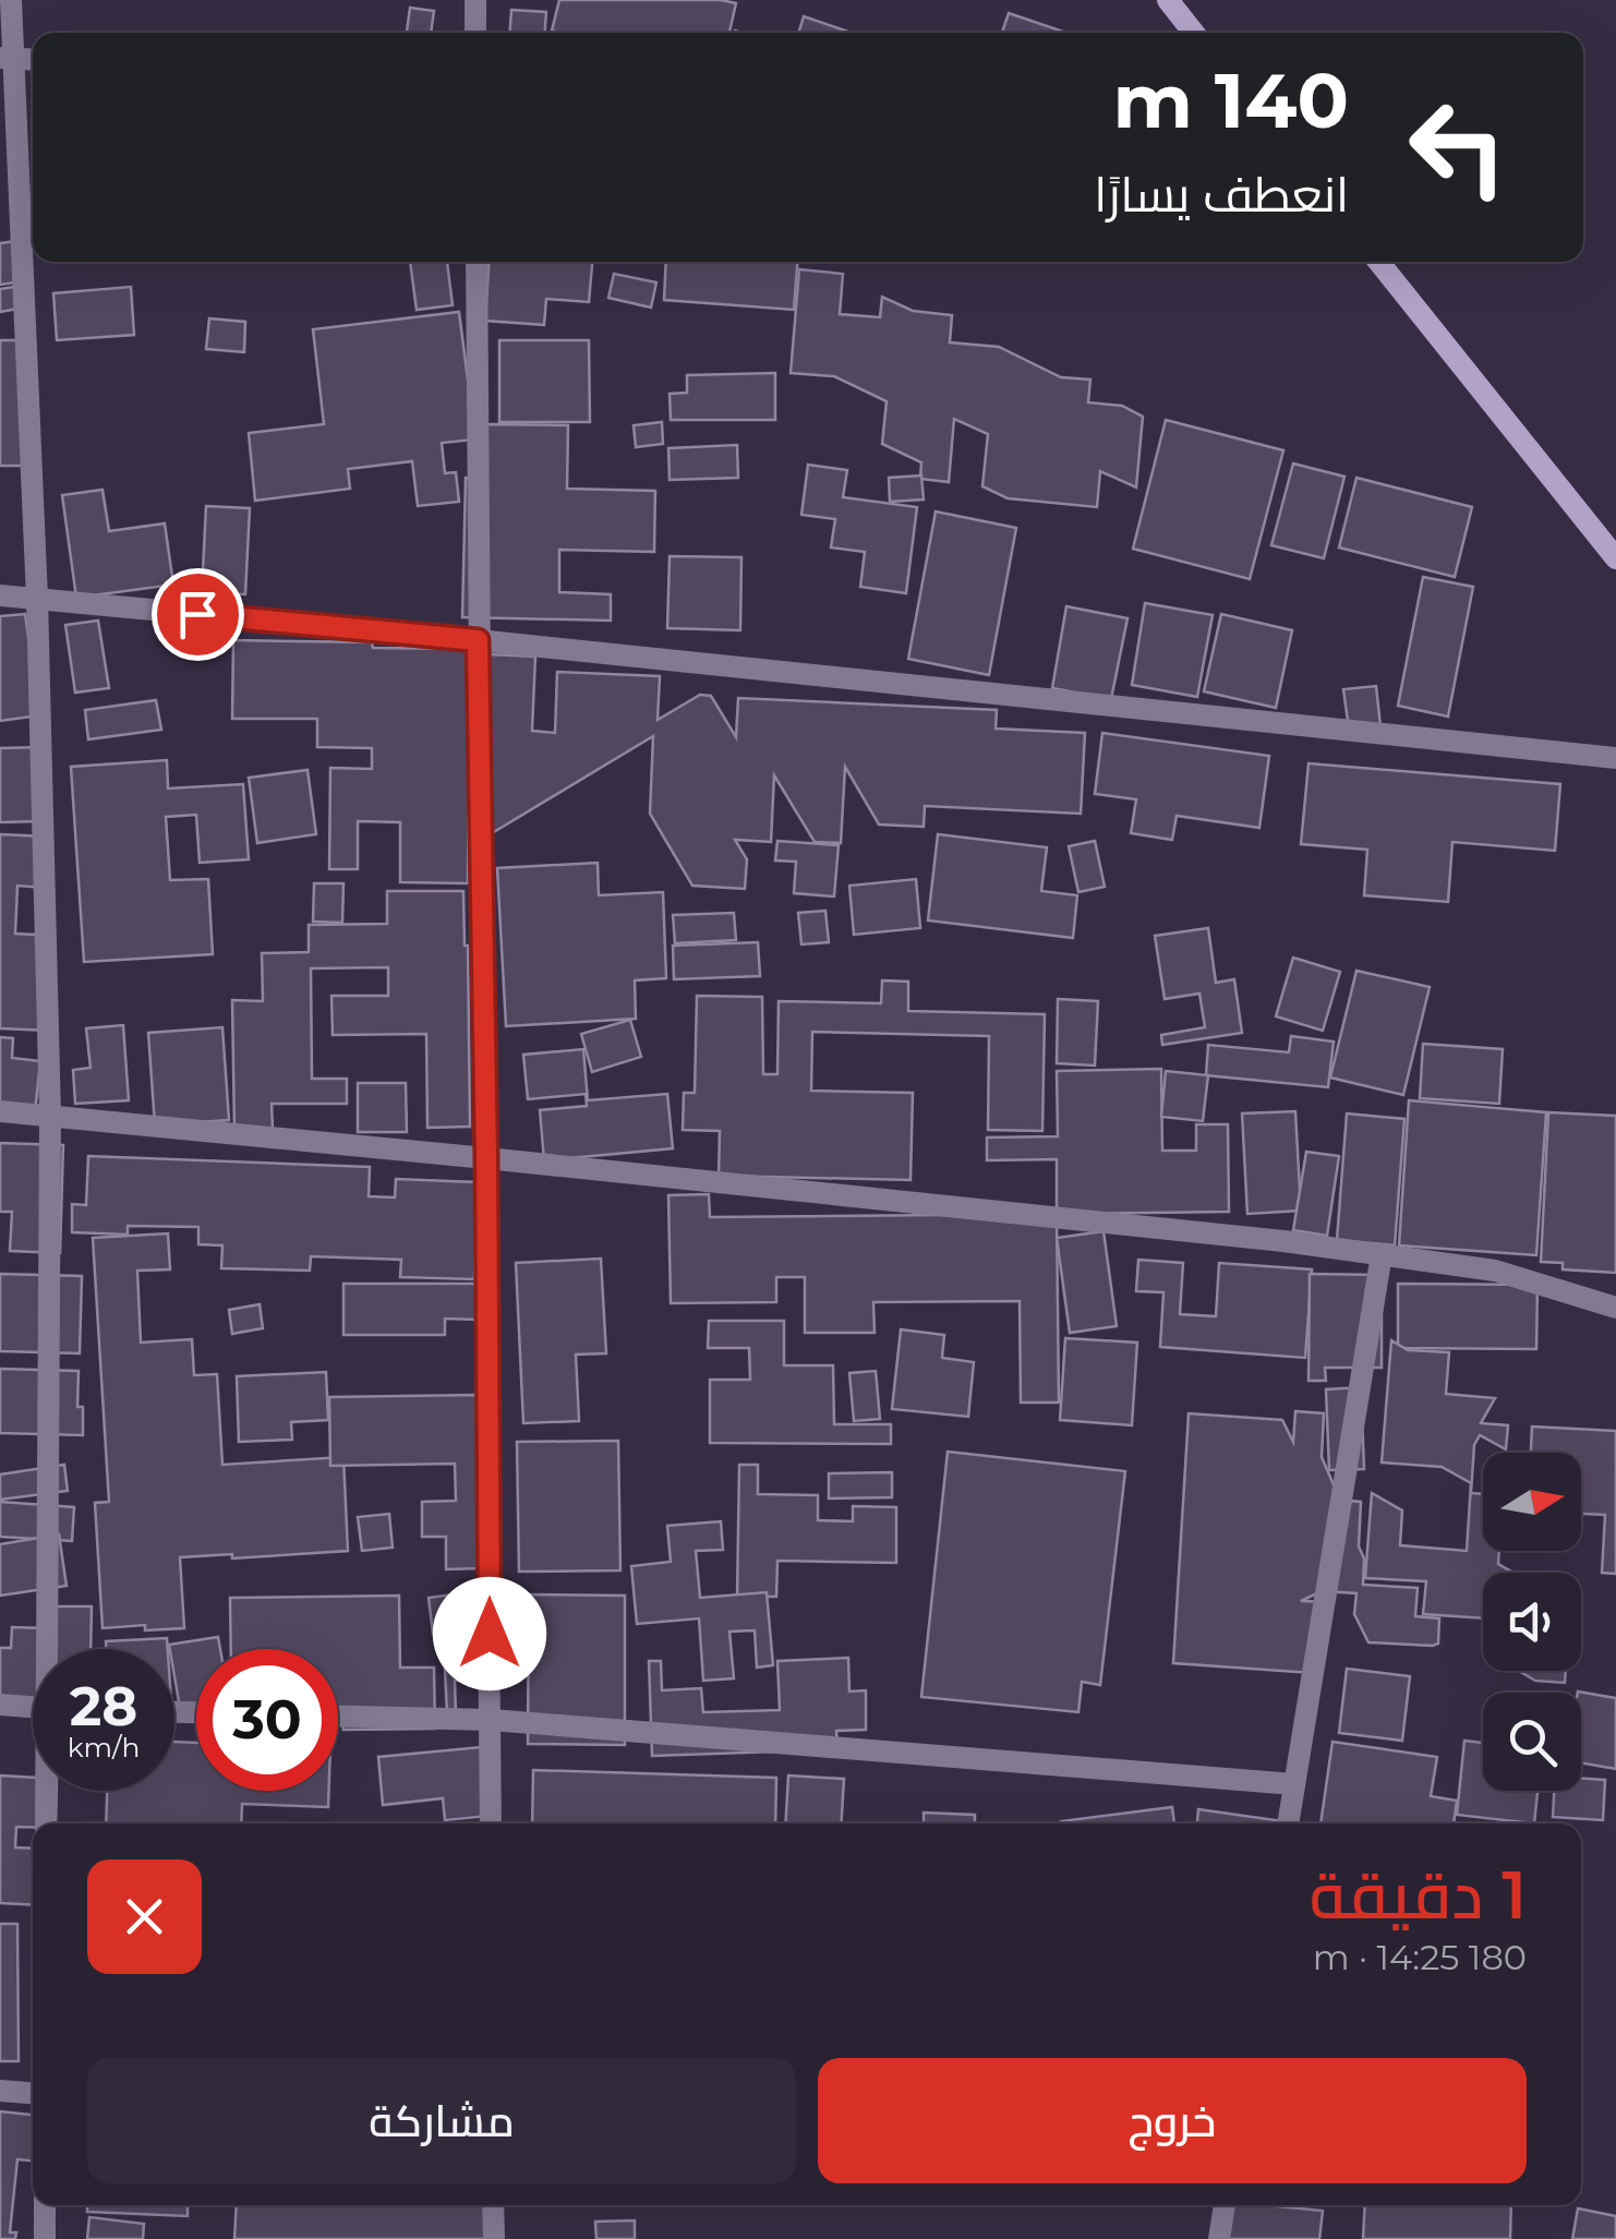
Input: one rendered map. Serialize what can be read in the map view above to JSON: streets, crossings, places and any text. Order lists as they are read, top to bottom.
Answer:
{
  "north": "right",
  "page": {
    "turn": ["140 m", "انعطف يسارًا"],
    "speed": "28 km/h",
    "limit": "30",
    "heading": ["1 دقيقة", "180 m · 14:25"],
    "buttons": ["خروج", "مشاركة"]
  }
}
